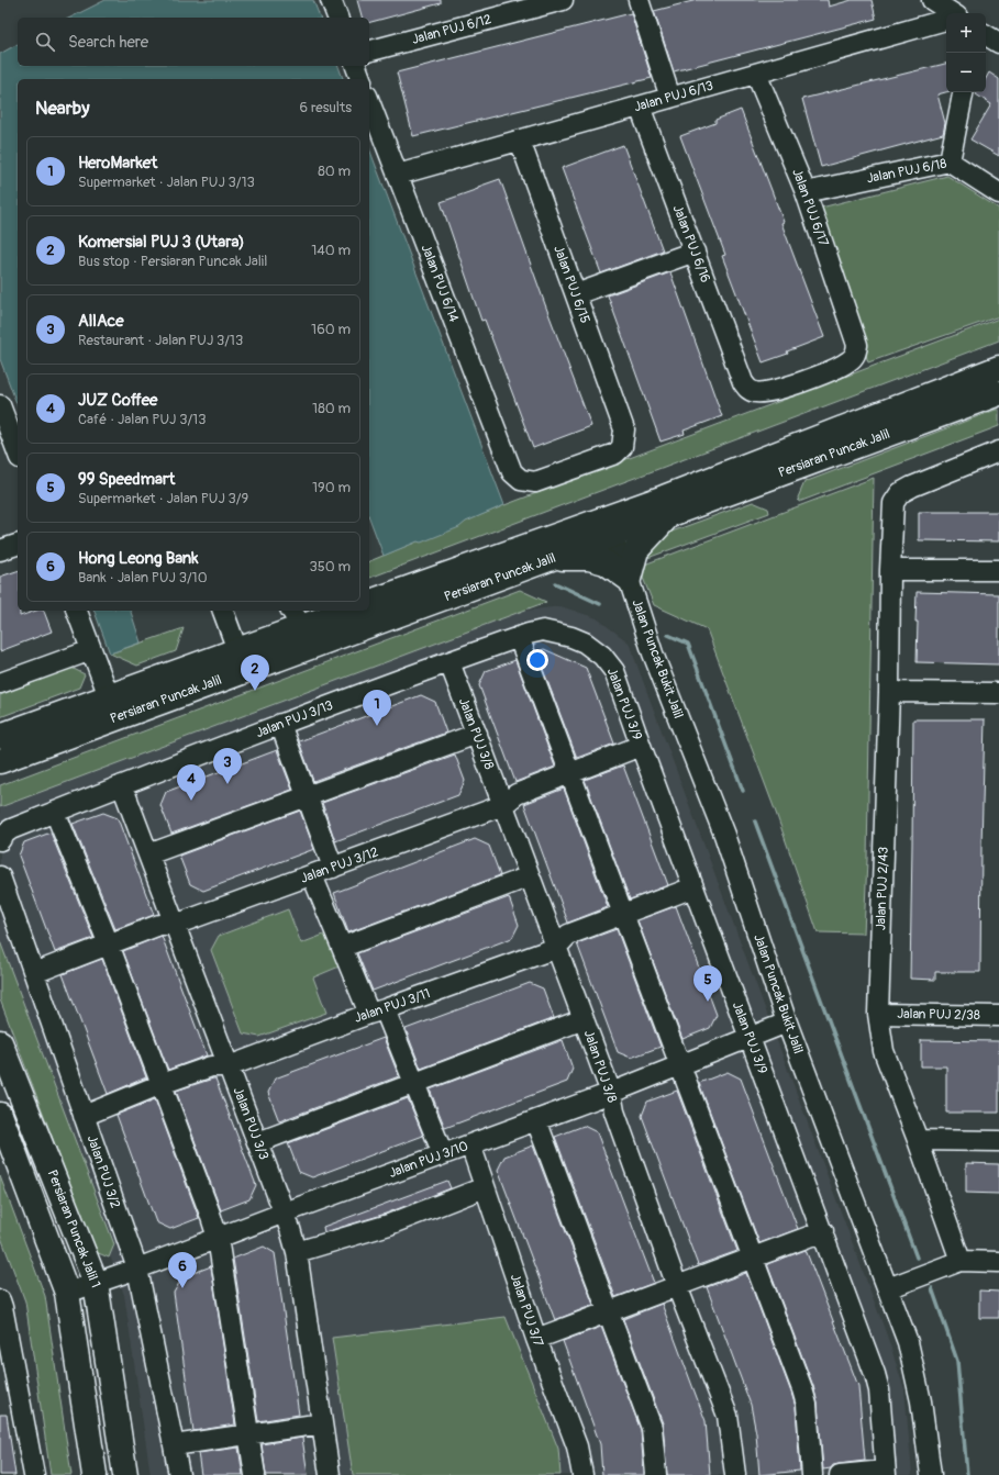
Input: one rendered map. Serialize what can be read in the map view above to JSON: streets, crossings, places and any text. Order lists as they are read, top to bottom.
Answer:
{
  "streets": {
    "main road": ["Persiaran Puncak Jalil", "Persiaran Puncak Jalil 1"],
    "street": [
      "Jalan PUJ 6/12",
      "Jalan PUJ 6/13",
      "Jalan PUJ 6/18",
      "Jalan PUJ 6/17",
      "Jalan PUJ 6/16",
      "Jalan PUJ 6/14",
      "Jalan PUJ 6/15",
      "Jalan Puncak Bukit Jalil",
      "Jalan PUJ 3/9",
      "Jalan PUJ 3/13",
      "Jalan PUJ 3/8",
      "Jalan PUJ 3/12",
      "Jalan PUJ 2/43",
      "Jalan PUJ 3/11",
      "Jalan PUJ 2/38",
      "Jalan PUJ 3/3",
      "Jalan PUJ 3/10",
      "Jalan PUJ 3/2",
      "Jalan PUJ 3/7"
    ]
  },
  "crossings": [
    ["Jalan PUJ 6/13", "Jalan PUJ 6/17"],
    ["Jalan PUJ 6/13", "Jalan PUJ 6/16"],
    ["Jalan PUJ 6/13", "Jalan PUJ 6/14"],
    ["Jalan PUJ 6/13", "Jalan PUJ 6/15"],
    ["Jalan PUJ 6/18", "Jalan PUJ 6/17"],
    ["Jalan PUJ 6/17", "Jalan PUJ 6/16"],
    ["Jalan PUJ 6/14", "Jalan PUJ 6/15"],
    ["Persiaran Puncak Jalil", "Jalan Puncak Bukit Jalil"],
    ["Jalan Puncak Bukit Jalil", "Jalan PUJ 3/10"],
    ["Jalan PUJ 3/9", "Jalan PUJ 3/13"],
    ["Jalan PUJ 3/9", "Jalan PUJ 3/12"],
    ["Jalan PUJ 3/9", "Jalan PUJ 3/11"],
    ["Jalan PUJ 3/9", "Jalan PUJ 3/10"],
    ["Jalan PUJ 3/13", "Jalan PUJ 3/8"],
    ["Jalan PUJ 3/13", "Jalan PUJ 3/3"],
    ["Jalan PUJ 3/8", "Jalan PUJ 3/12"],
    ["Jalan PUJ 3/8", "Jalan PUJ 3/11"],
    ["Jalan PUJ 3/8", "Jalan PUJ 3/10"],
    ["Jalan PUJ 3/12", "Jalan PUJ 3/3"],
    ["Jalan PUJ 3/12", "Jalan PUJ 3/2"],
    ["Jalan PUJ 2/43", "Jalan PUJ 2/38"],
    ["Jalan PUJ 3/11", "Jalan PUJ 3/3"],
    ["Jalan PUJ 3/11", "Jalan PUJ 3/2"],
    ["Jalan PUJ 3/3", "Jalan PUJ 3/10"],
    ["Jalan PUJ 3/10", "Jalan PUJ 3/2"],
    ["Jalan PUJ 3/10", "Persiaran Puncak Jalil 1"],
    ["Jalan PUJ 3/10", "Jalan PUJ 3/7"]
  ],
  "page": {
    "map_buttons": ["+", "−"],
    "search": "Search here",
    "heading": ["Nearby", "6 results"],
    "list": [
      {
        "mark": "1",
        "name": "HeroMarket",
        "note": "Supermarket · Jalan PUJ 3/13",
        "value": "80 m"
      },
      {
        "mark": "2",
        "name": "Komersial PUJ 3 (Utara)",
        "note": "Bus stop · Persiaran Puncak Jalil",
        "value": "140 m"
      },
      {
        "mark": "3",
        "name": "AllAce",
        "note": "Restaurant · Jalan PUJ 3/13",
        "value": "160 m"
      },
      {
        "mark": "4",
        "name": "JUZ Coffee",
        "note": "Café · Jalan PUJ 3/13",
        "value": "180 m"
      },
      {
        "mark": "5",
        "name": "99 Speedmart",
        "note": "Supermarket · Jalan PUJ 3/9",
        "value": "190 m"
      },
      {
        "mark": "6",
        "name": "Hong Leong Bank",
        "note": "Bank · Jalan PUJ 3/10",
        "value": "350 m"
      }
    ],
    "pins": [
      "2",
      "1",
      "3",
      "4",
      "5",
      "6"
    ]
  }
}
